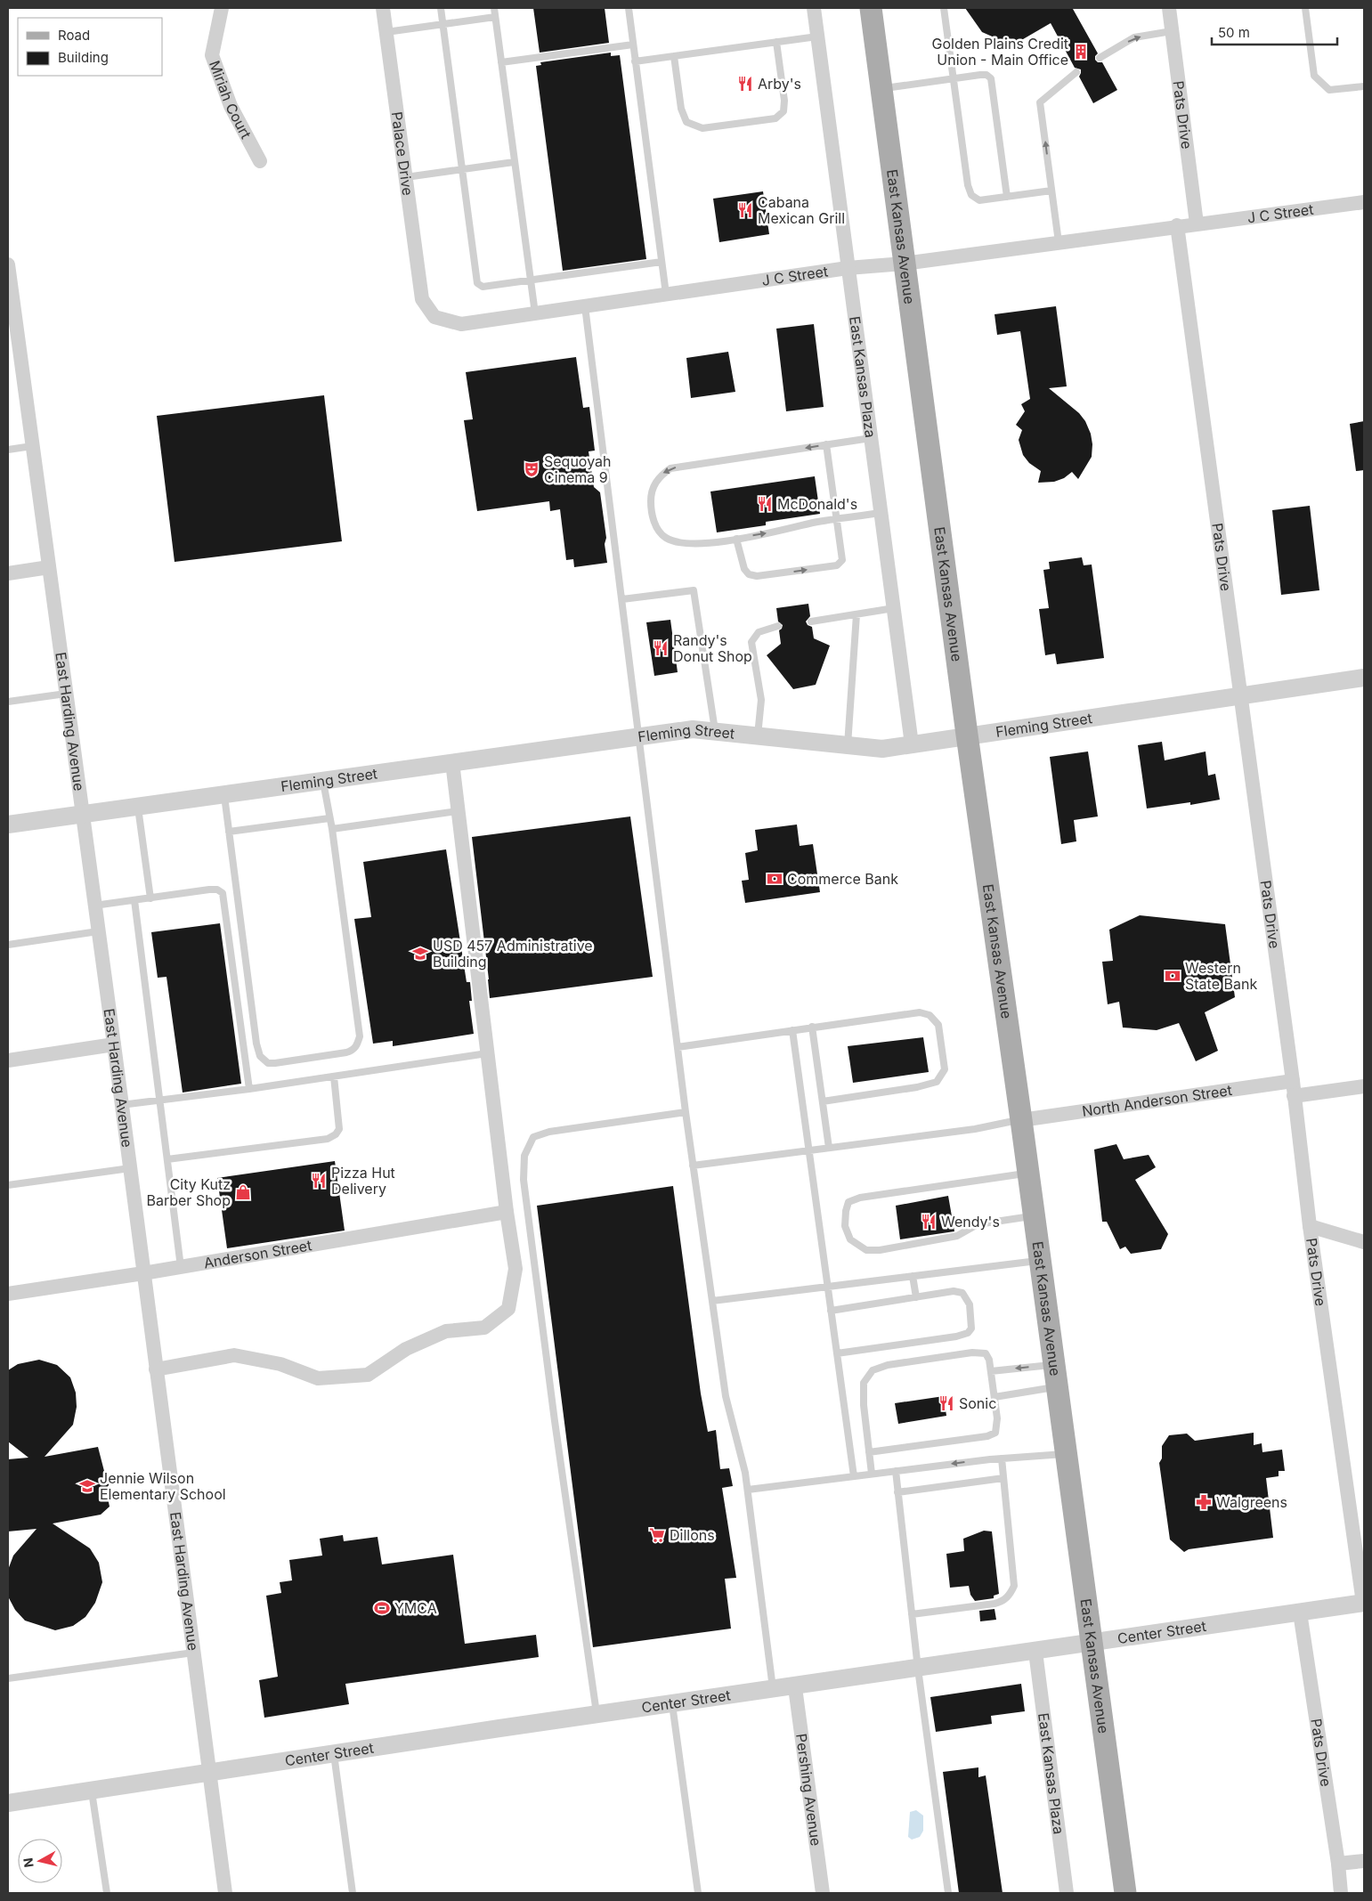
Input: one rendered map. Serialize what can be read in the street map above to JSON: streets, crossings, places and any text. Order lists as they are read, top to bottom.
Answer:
{
  "streets": {
    "main road": ["East Kansas Avenue"],
    "street": [
      "Miriah Court",
      "Pats Drive",
      "Palace Drive",
      "J C Street",
      "East Kansas Plaza",
      "East Harding Avenue",
      "Fleming Street",
      "North Anderson Street",
      "Anderson Street",
      "Center Street",
      "Pershing Avenue"
    ]
  },
  "crossings": [
    ["Pats Drive", "J C Street"],
    ["Pats Drive", "Fleming Street"],
    ["Pats Drive", "North Anderson Street"],
    ["Pats Drive", "Center Street"],
    ["Palace Drive", "J C Street"],
    ["J C Street", "East Kansas Avenue"],
    ["J C Street", "East Kansas Plaza"],
    ["East Kansas Avenue", "Fleming Street"],
    ["East Kansas Avenue", "North Anderson Street"],
    ["East Kansas Avenue", "Center Street"],
    ["East Kansas Plaza", "Fleming Street"],
    ["East Kansas Plaza", "Center Street"],
    ["East Harding Avenue", "Fleming Street"],
    ["East Harding Avenue", "Anderson Street"],
    ["East Harding Avenue", "Center Street"],
    ["Center Street", "Pershing Avenue"]
  ],
  "places": {
    "building": ["Golden Plains Credit Union - Main Office"],
    "restaurant": [
      "Arby's",
      "Cabana Mexican Grill",
      "McDonald's",
      "Randy's Donut Shop",
      "Pizza Hut Delivery",
      "Wendy's",
      "Sonic"
    ],
    "theatre": ["Sequoyah Cinema 9"],
    "bank": ["Commerce Bank", "Western State Bank"],
    "school or university": ["USD 457 Administrative Building", "Jennie Wilson Elementary School"],
    "shop": ["City Kutz Barber Shop"],
    "pharmacy": ["Walgreens"],
    "supermarket": ["Dillons"],
    "sports": ["YMCA"]
  },
  "legend": ["Road", "Building"],
  "scale_bar": "50 m",
  "north": "left"
}
